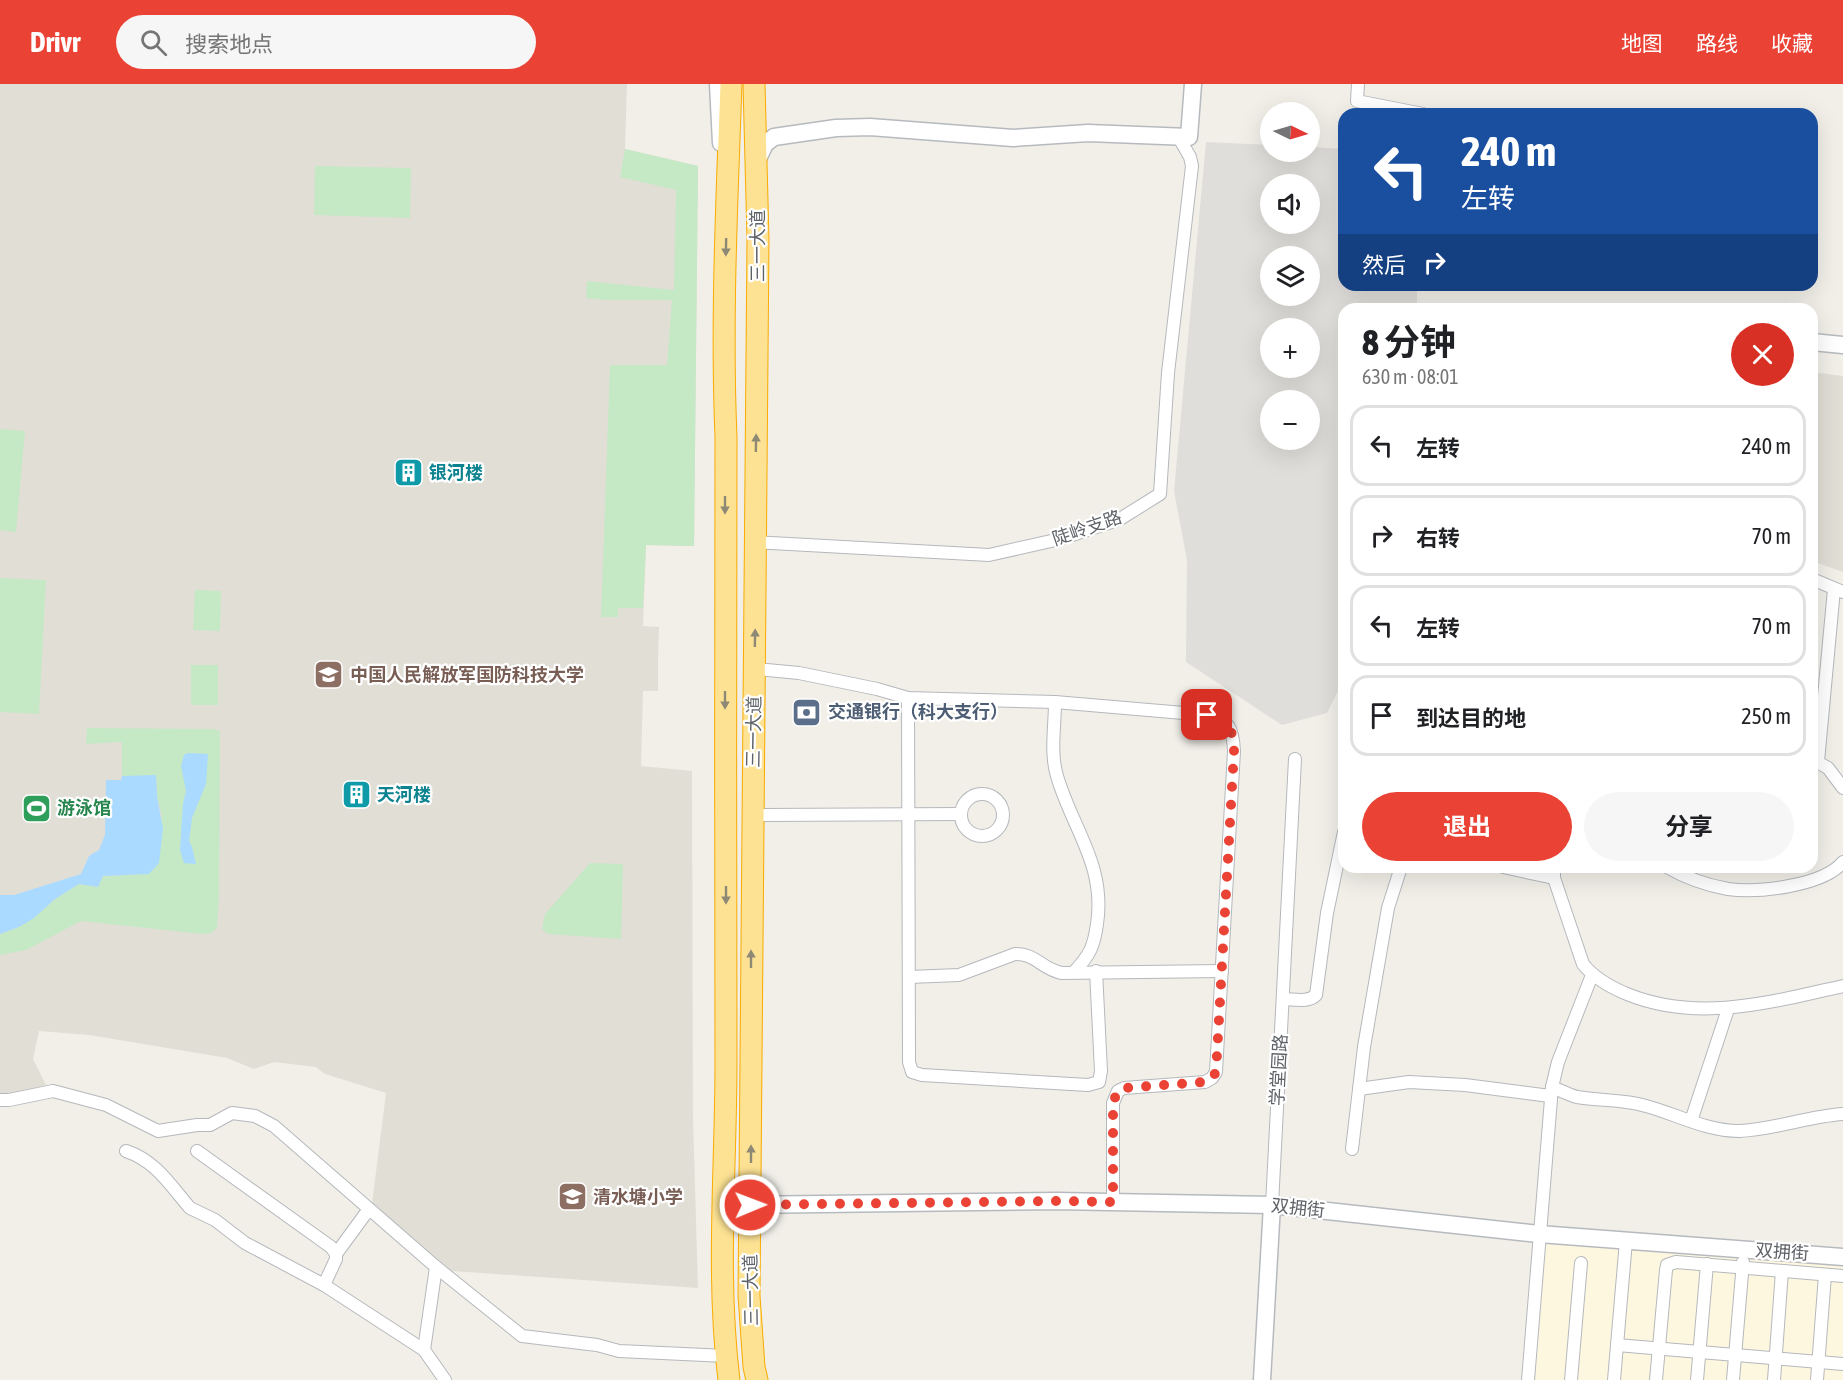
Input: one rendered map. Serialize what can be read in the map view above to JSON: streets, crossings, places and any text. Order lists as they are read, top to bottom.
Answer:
{
  "streets": {
    "highway": ["三一大道"],
    "street": ["陡岭支路", "学堂园路", "双拥街"]
  },
  "crossings": [
    ["三一大道", "陡岭支路"],
    ["三一大道", "双拥街"],
    ["学堂园路", "双拥街"]
  ],
  "places": {
    "building": ["银河楼", "天河楼"],
    "school or university": ["中国人民解放军国防科技大学", "清水塘小学"],
    "bank": ["交通银行（科大支行）"],
    "sports": ["游泳馆"]
  },
  "north": "right",
  "page": {
    "header": "Drivr",
    "search": "搜索地点",
    "nav": ["地图", "路线", "收藏"],
    "map_buttons": ["+", "−"],
    "turn": ["240 m", "左转"],
    "then": "然后",
    "heading": ["8 分钟", "630 m · 08:01"],
    "list": [
      {
        "name": "左转",
        "value": "240 m"
      },
      {
        "name": "右转",
        "value": "70 m"
      },
      {
        "name": "左转",
        "value": "70 m"
      },
      {
        "name": "到达目的地",
        "value": "250 m"
      }
    ],
    "buttons": ["退出", "分享"]
  }
}
